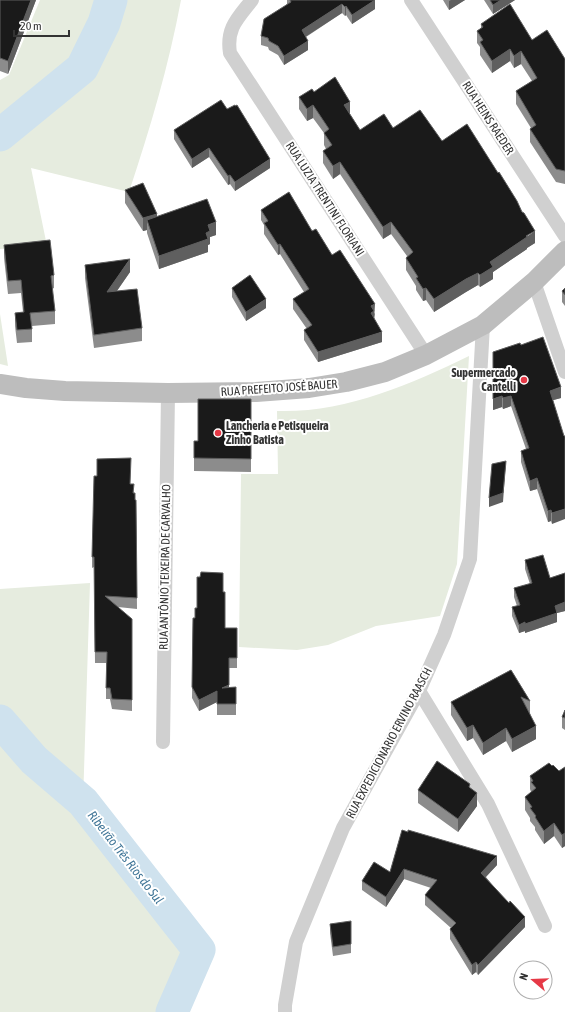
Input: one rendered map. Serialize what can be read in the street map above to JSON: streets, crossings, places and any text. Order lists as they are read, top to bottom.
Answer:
{
  "streets": {
    "street": [
      "RUA HEINS RAEDER",
      "RUA LUZIA TRENTINI FLORIANI",
      "RUA PREFEITO JOSÉ BAUER",
      "RUA ANTÔNIO TEIXEIRA DE CARVALHO",
      "RUA EXPEDICIONARIO ERVINO RAASCH"
    ]
  },
  "crossings": [
    ["RUA LUZIA TRENTINI FLORIANI", "RUA PREFEITO JOSÉ BAUER"],
    ["RUA PREFEITO JOSÉ BAUER", "RUA ANTÔNIO TEIXEIRA DE CARVALHO"],
    ["RUA PREFEITO JOSÉ BAUER", "RUA EXPEDICIONARIO ERVINO RAASCH"]
  ],
  "water": ["Ribeirão Três Rios do Sul"],
  "places": ["Supermercado Cantelli", "Lancheria e Petisqueira Zinho Batista"],
  "scale_bar": "20 m",
  "north": "left"
}
